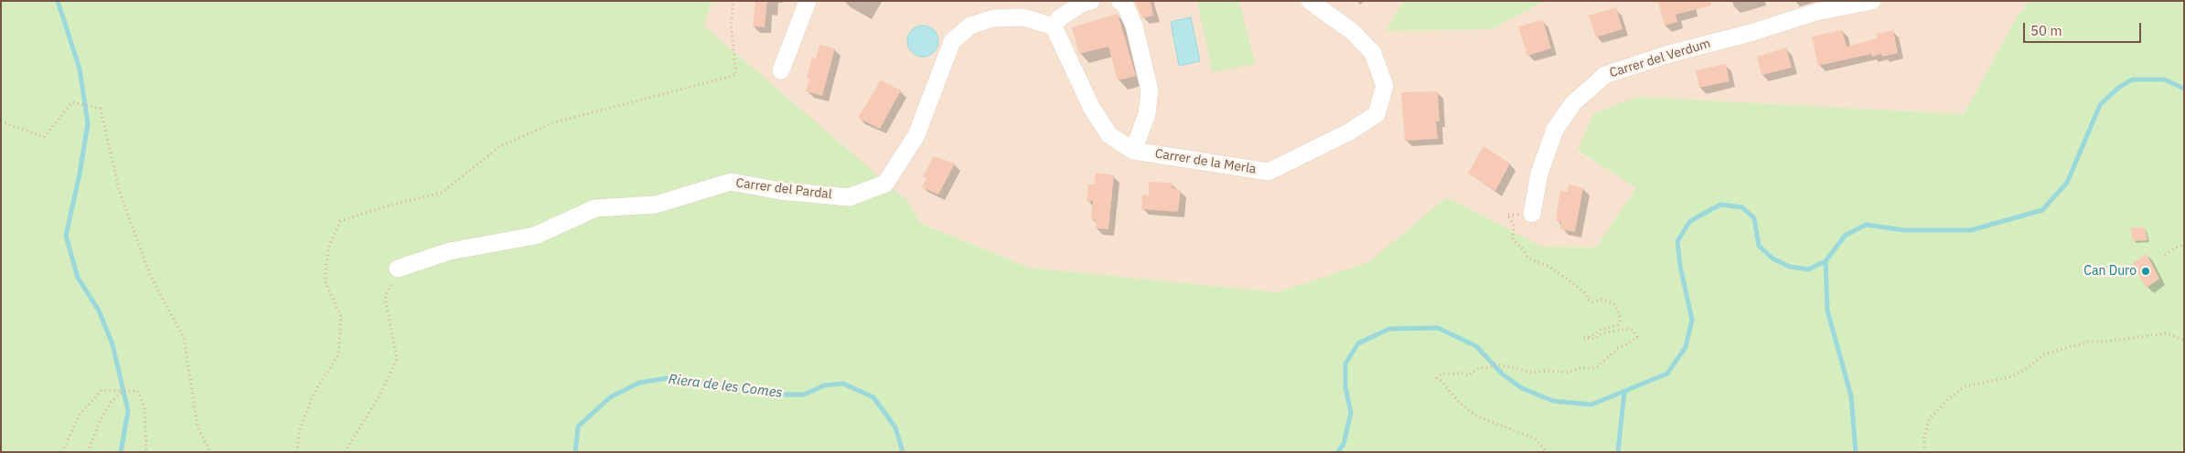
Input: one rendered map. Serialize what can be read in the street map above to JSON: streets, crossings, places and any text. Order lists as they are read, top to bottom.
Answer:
{
  "streets": {
    "street": ["Carrer del Verdum", "Carrer de la Merla", "Carrer del Pardal"]
  },
  "crossings": [
    ["Carrer de la Merla", "Carrer del Pardal"]
  ],
  "water": ["Riera de les Comes"],
  "places": ["Can Duro"],
  "scale_bar": "50 m"
}
